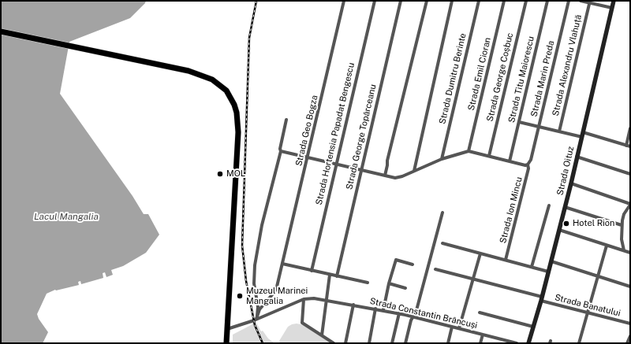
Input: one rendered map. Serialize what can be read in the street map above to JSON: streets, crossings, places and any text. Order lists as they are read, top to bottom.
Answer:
{
  "streets": {
    "main road": ["Strada Oituz"],
    "street": [
      "Strada Alexandru Vlahuță",
      "Strada Emil Cioran",
      "Strada George Coșbuc",
      "Strada Dumitru Berinte",
      "Strada Marin Preda",
      "Strada Titu Maiorescu",
      "Strada Geo Bogza",
      "Strada Hortensia Papadat Bengescu",
      "Strada George Topârceanu",
      "Strada Ion Mincu",
      "Strada Banatului",
      "Strada Constantin Brâncuși"
    ]
  },
  "crossings": [
    ["Strada Marin Preda", "Strada Ion Mincu"],
    ["Strada Oituz", "Strada Banatului"]
  ],
  "water": ["Lacul Mangalia"],
  "places": ["MOL", "Hotel Rion", "Muzeul Marinei Mangalia"]
}
